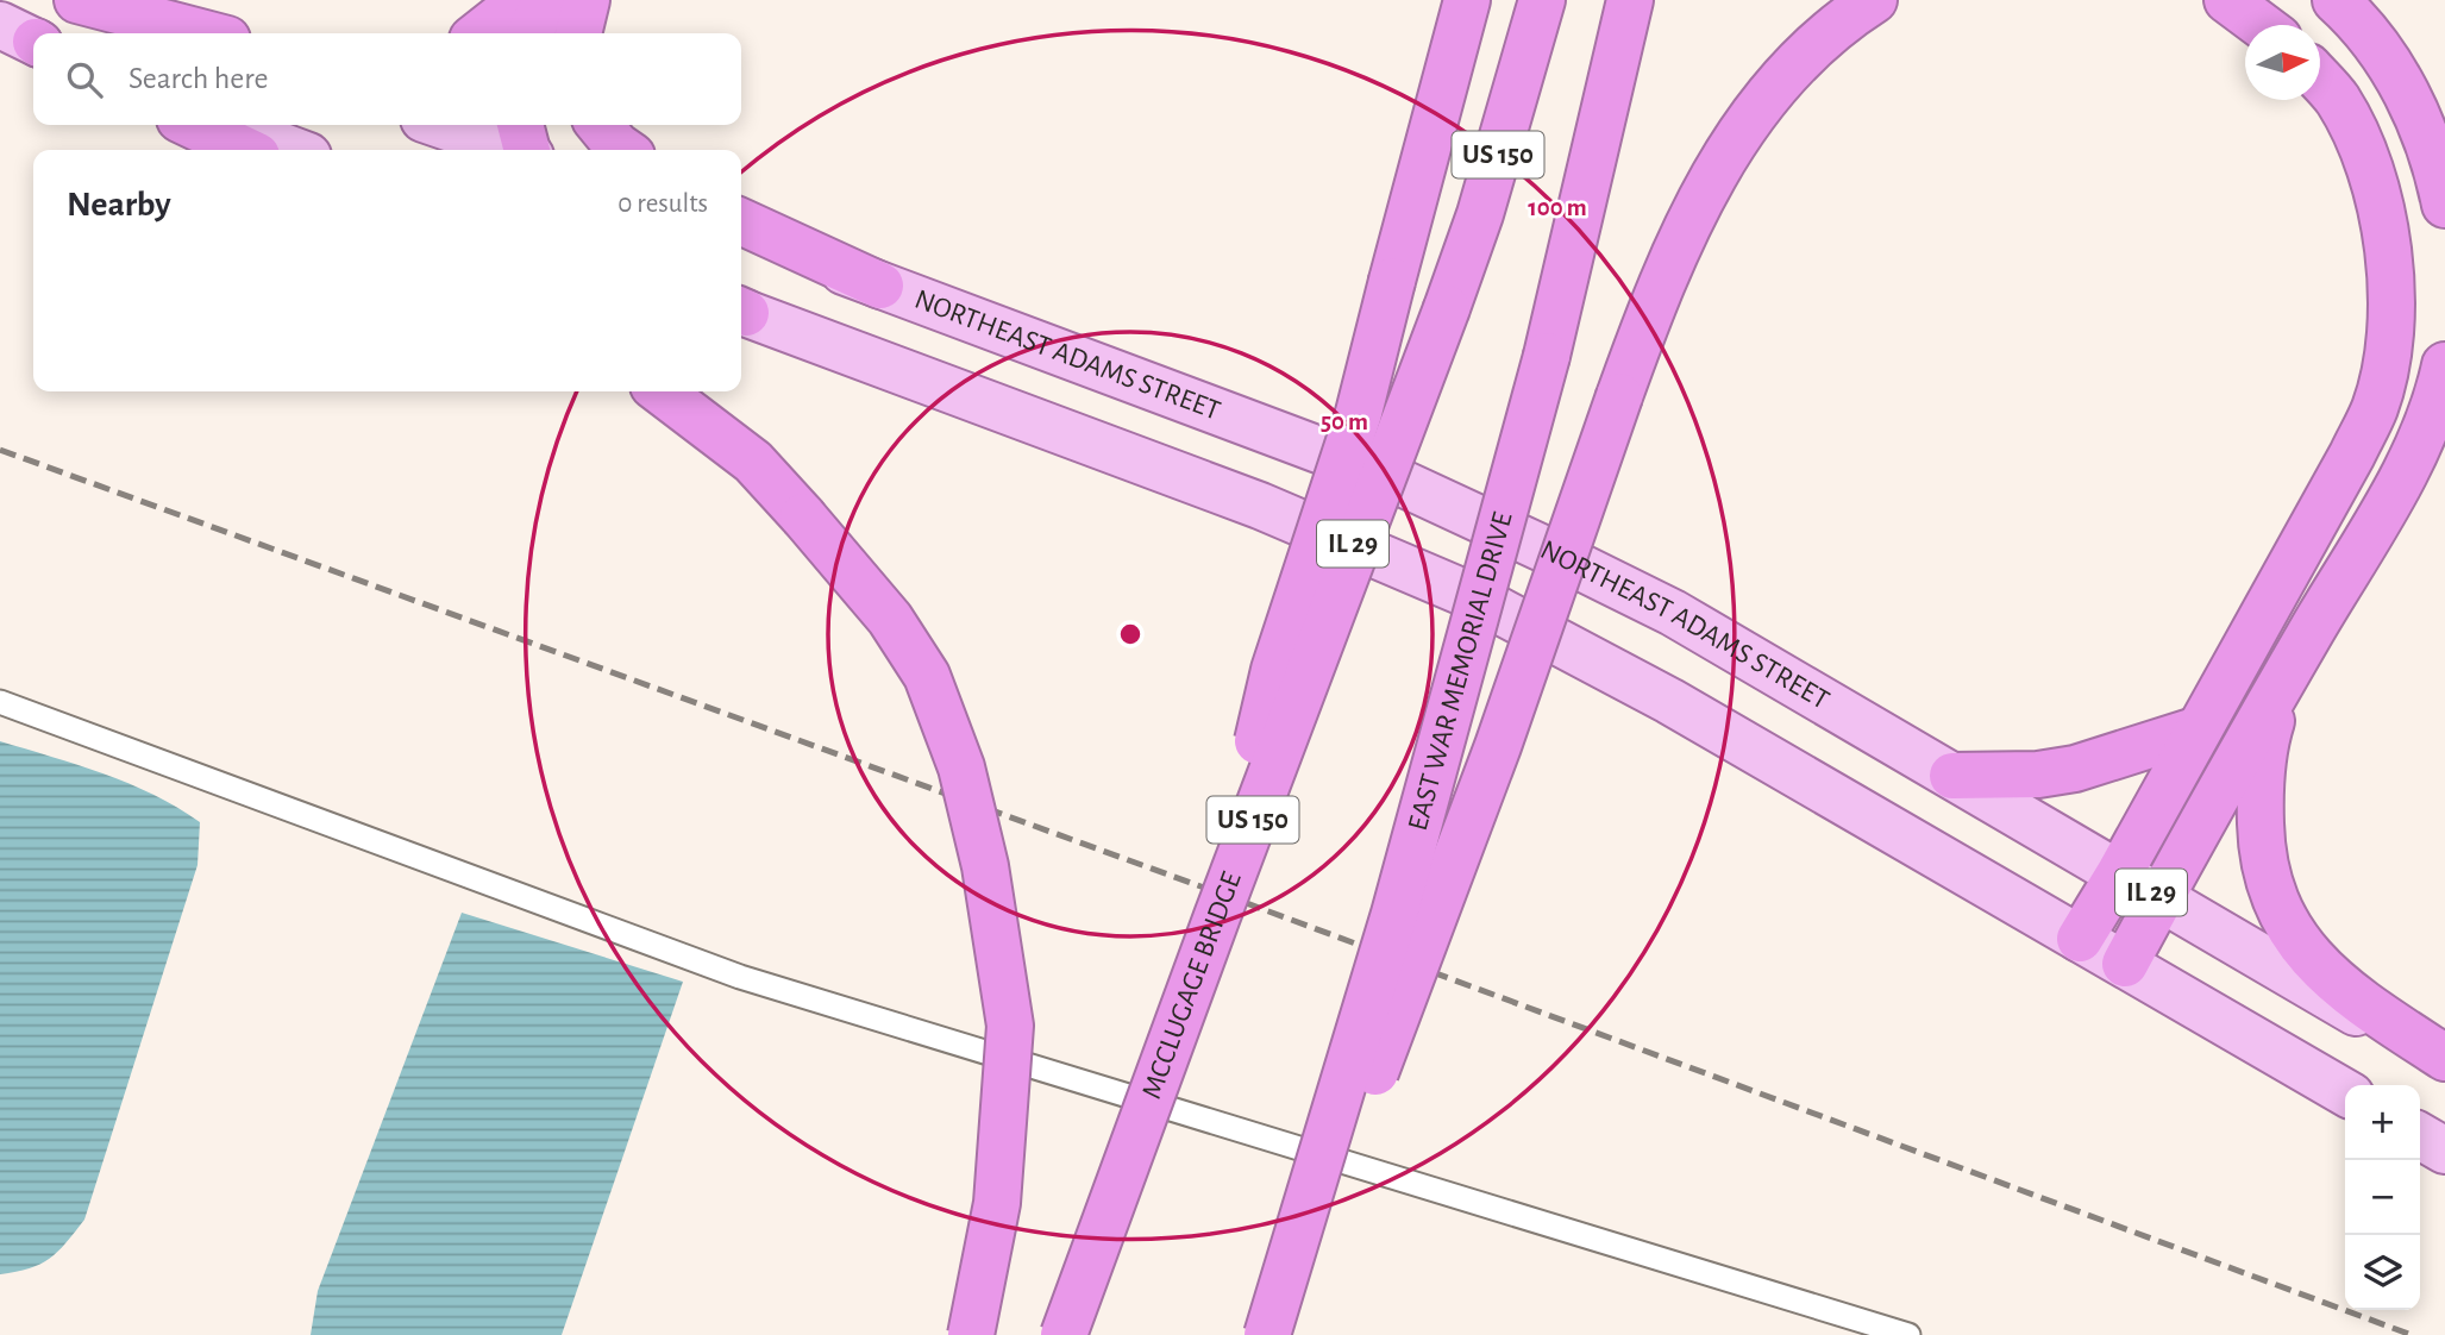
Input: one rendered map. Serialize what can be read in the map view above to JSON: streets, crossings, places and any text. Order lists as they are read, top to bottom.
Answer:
{
  "streets": {
    "highway": ["US 150", "EAST WAR MEMORIAL DRIVE", "MCCLUGAGE BRIDGE"],
    "main road": ["NORTHEAST ADAMS STREET", "IL 29"]
  },
  "north": "right",
  "page": {
    "search": "Search here",
    "heading": ["Nearby", "0 results"],
    "map_buttons": ["+", "−"]
  },
  "rings": ["100 m", "50 m"]
}
